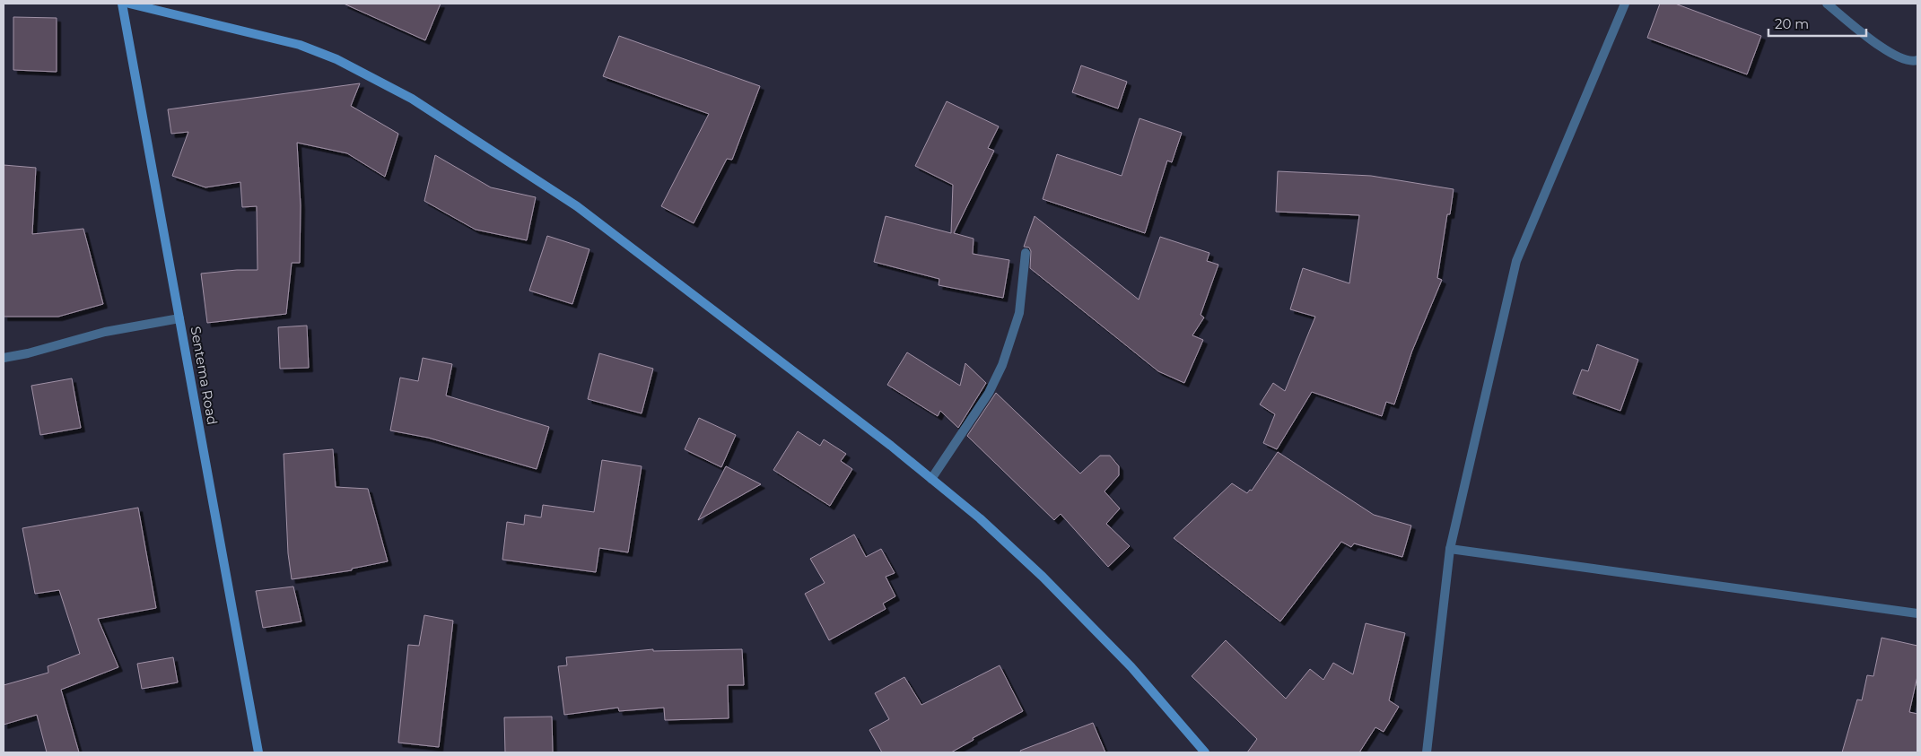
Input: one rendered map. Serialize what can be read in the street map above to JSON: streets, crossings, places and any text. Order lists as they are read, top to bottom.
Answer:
{
  "streets": {
    "street": ["Sentema Road"]
  },
  "scale_bar": "20 m"
}
